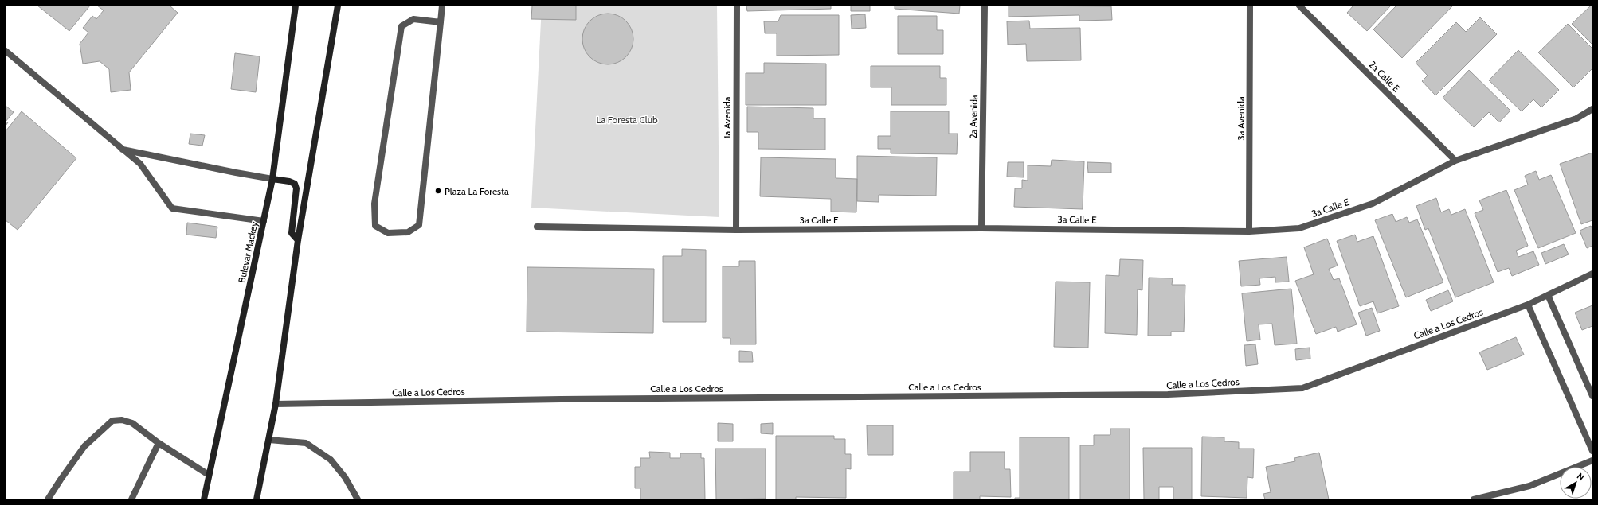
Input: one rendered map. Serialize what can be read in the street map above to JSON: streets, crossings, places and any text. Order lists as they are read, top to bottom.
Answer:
{
  "streets": {
    "main road": ["Bulevar Mackey"],
    "street": [
      "2a Calle E",
      "2a Avenida",
      "1a Avenida",
      "3a Avenida",
      "3a Calle E",
      "Calle a Los Cedros"
    ]
  },
  "crossings": [
    ["2a Calle E", "3a Calle E"],
    ["2a Avenida", "3a Calle E"],
    ["1a Avenida", "3a Calle E"],
    ["3a Avenida", "3a Calle E"]
  ],
  "parks": ["La Foresta Club"],
  "places": ["Plaza La Foresta"],
  "north": "top right"
}
